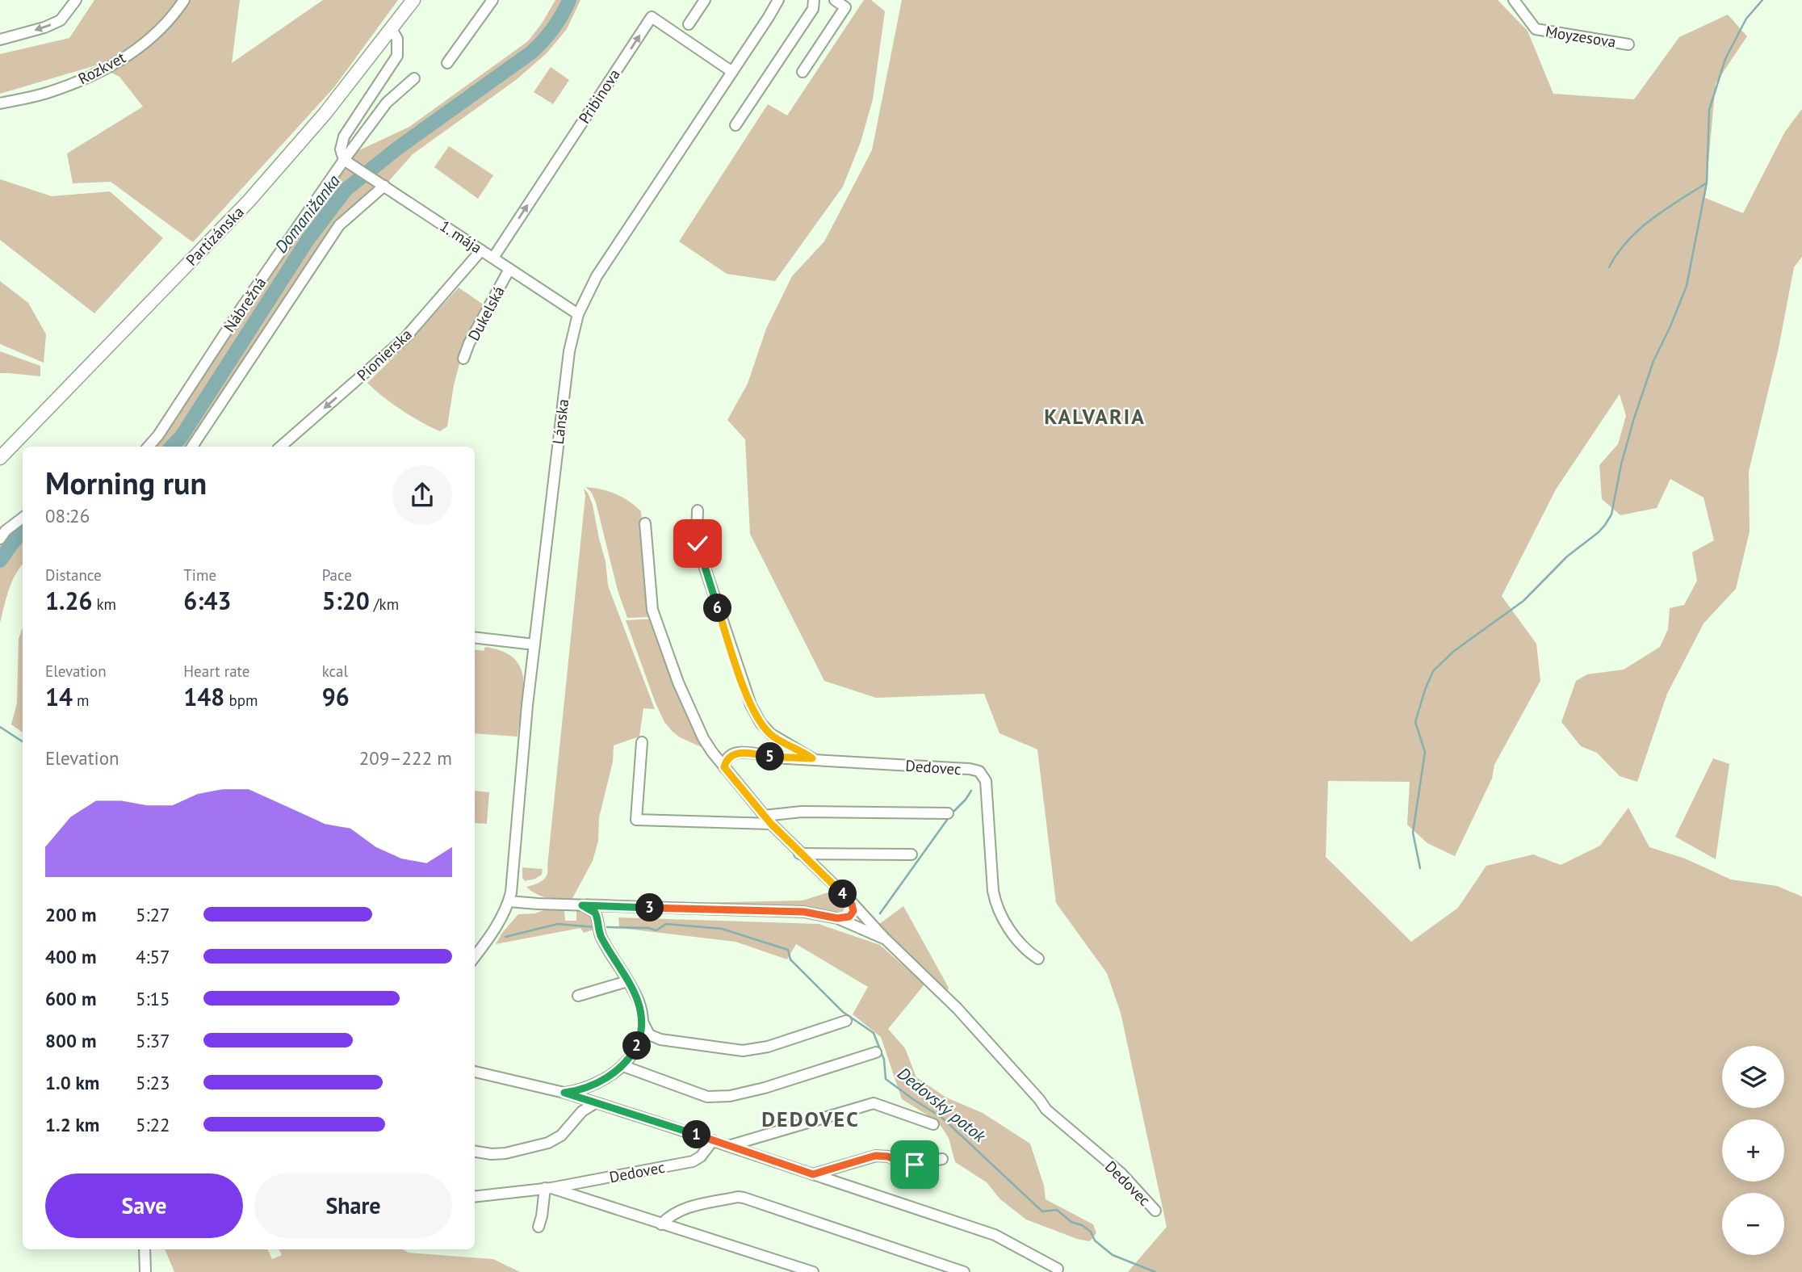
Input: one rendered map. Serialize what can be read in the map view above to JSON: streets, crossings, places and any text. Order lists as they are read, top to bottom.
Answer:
{
  "streets": {
    "main road": ["Partizánska"],
    "street": [
      "Moyzesova",
      "Rozkvet",
      "Pribinova",
      "1. mája",
      "Nábrežná",
      "Dukelská",
      "Pionierska",
      "Lánska",
      "Dedovec"
    ]
  },
  "crossings": [
    ["Pribinova", "1. mája"],
    ["Pribinova", "Lánska"],
    ["1. mája", "Nábrežná"],
    ["1. mája", "Dukelská"],
    ["1. mája", "Pionierska"],
    ["1. mája", "Lánska"],
    ["Lánska", "Dedovec"]
  ],
  "one_way": ["Pionierska"],
  "districts": ["KALVARIA", "DEDOVEC"],
  "water": ["Domanižanka", "Dedovský potok"],
  "page": {
    "heading": ["Morning run", "08:26"],
    "stats": [
      ["Distance", "1.26 km"],
      ["Time", "6:43"],
      ["Pace", "5:20 /km"],
      ["Elevation", "14 m"],
      ["Heart rate", "148 bpm"],
      ["kcal", "96"]
    ],
    "pins": [
      "6",
      "5",
      "4",
      "3",
      "2",
      "1"
    ],
    "chart": ["Elevation", "209–222 m"],
    "list": [
      {
        "name": "200 m",
        "note": "5:27"
      },
      {
        "name": "400 m",
        "note": "4:57"
      },
      {
        "name": "600 m",
        "note": "5:15"
      },
      {
        "name": "800 m",
        "note": "5:37"
      },
      {
        "name": "1.0 km",
        "note": "5:23"
      },
      {
        "name": "1.2 km",
        "note": "5:22"
      }
    ],
    "map_buttons": ["+", "−"],
    "buttons": ["Save", "Share"]
  }
}
